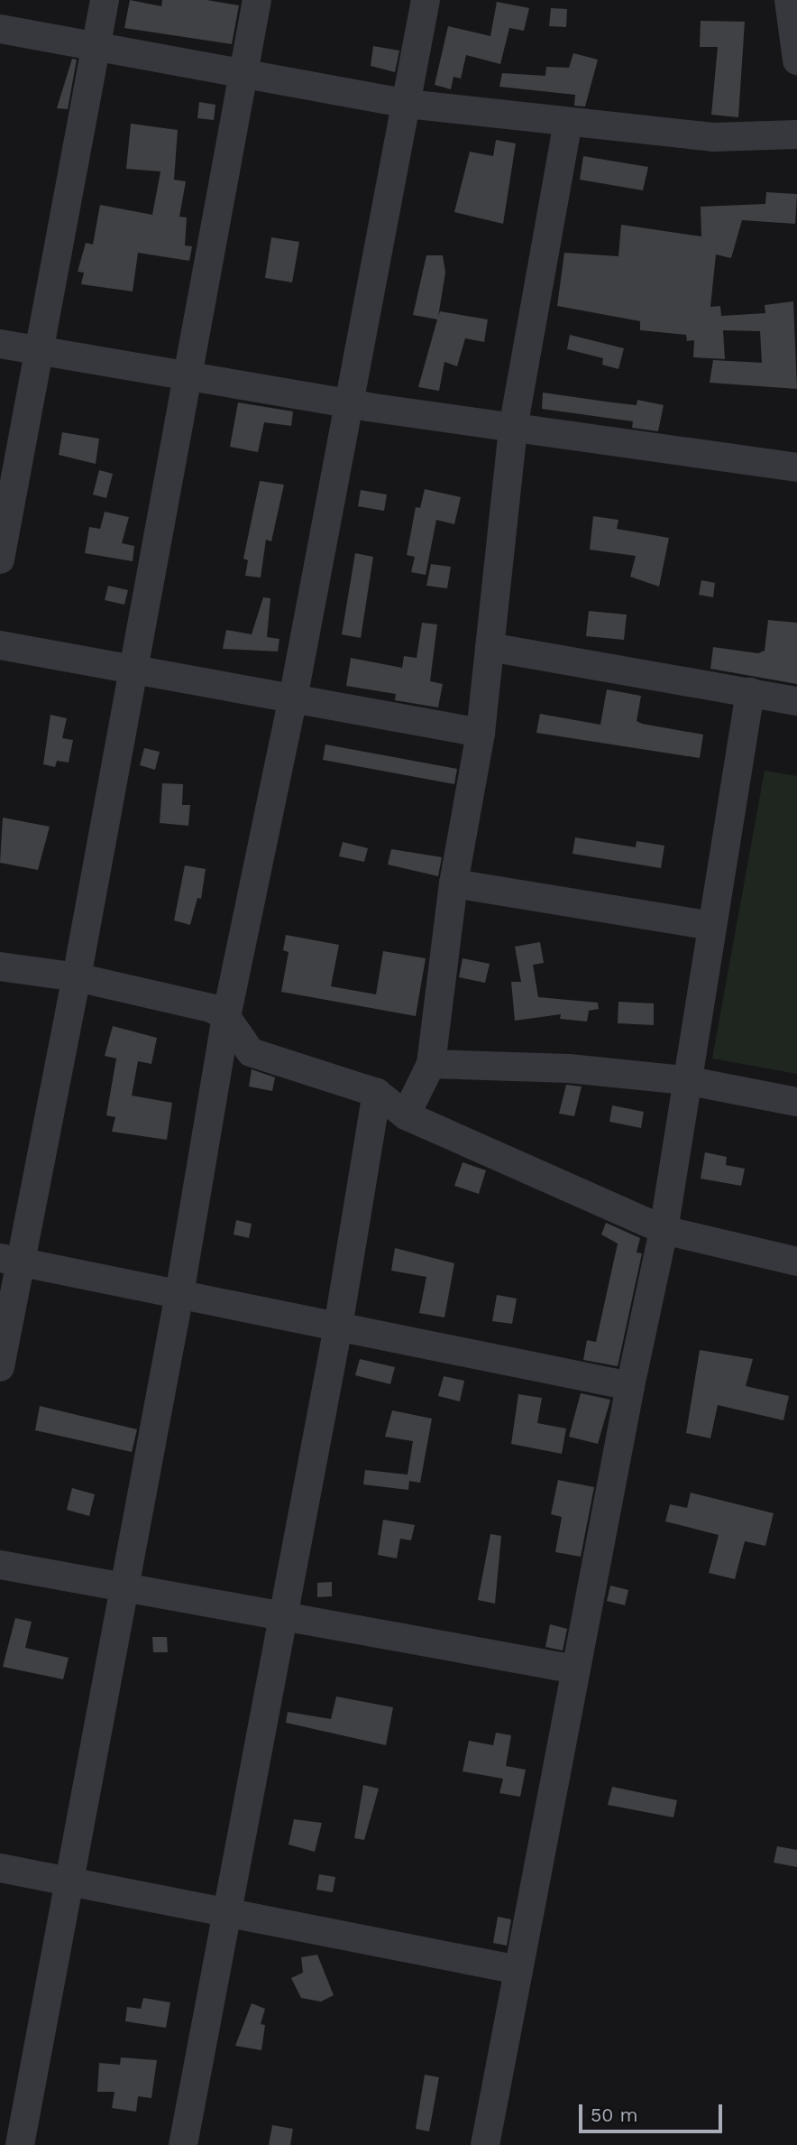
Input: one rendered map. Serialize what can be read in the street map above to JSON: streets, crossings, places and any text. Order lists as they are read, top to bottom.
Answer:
{
  "scale_bar": "50 m"
}
